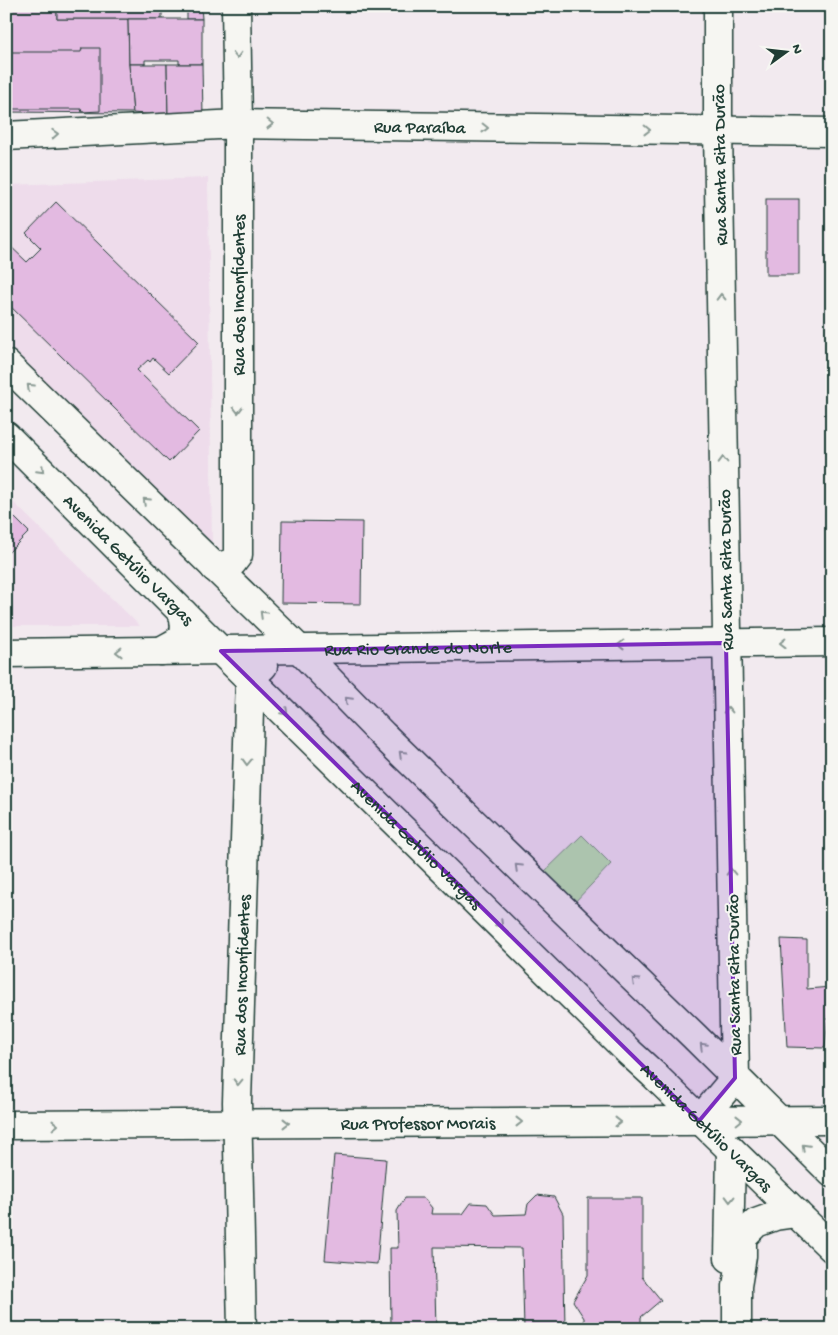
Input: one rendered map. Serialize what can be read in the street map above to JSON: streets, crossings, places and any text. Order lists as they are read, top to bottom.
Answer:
{
  "streets": {
    "street": [
      "Rua Paraíba",
      "Rua Santa Rita Durão",
      "Rua dos Inconfidentes",
      "Avenida Getúlio Vargas",
      "Rua Rio Grande do Norte",
      "Rua Professor Morais"
    ]
  },
  "crossings": [
    ["Rua Paraíba", "Rua Santa Rita Durão"],
    ["Rua Paraíba", "Rua dos Inconfidentes"],
    ["Rua Santa Rita Durão", "Avenida Getúlio Vargas"],
    ["Rua Santa Rita Durão", "Rua Rio Grande do Norte"],
    ["Rua Santa Rita Durão", "Rua Professor Morais"],
    ["Rua dos Inconfidentes", "Avenida Getúlio Vargas"],
    ["Rua dos Inconfidentes", "Rua Professor Morais"],
    ["Avenida Getúlio Vargas", "Rua Rio Grande do Norte"],
    ["Avenida Getúlio Vargas", "Rua Professor Morais"]
  ],
  "one_way": [
    "Rua Paraíba",
    "Rua Santa Rita Durão",
    "Rua dos Inconfidentes",
    "Rua Rio Grande do Norte",
    "Rua Professor Morais"
  ],
  "north": "right"
}
